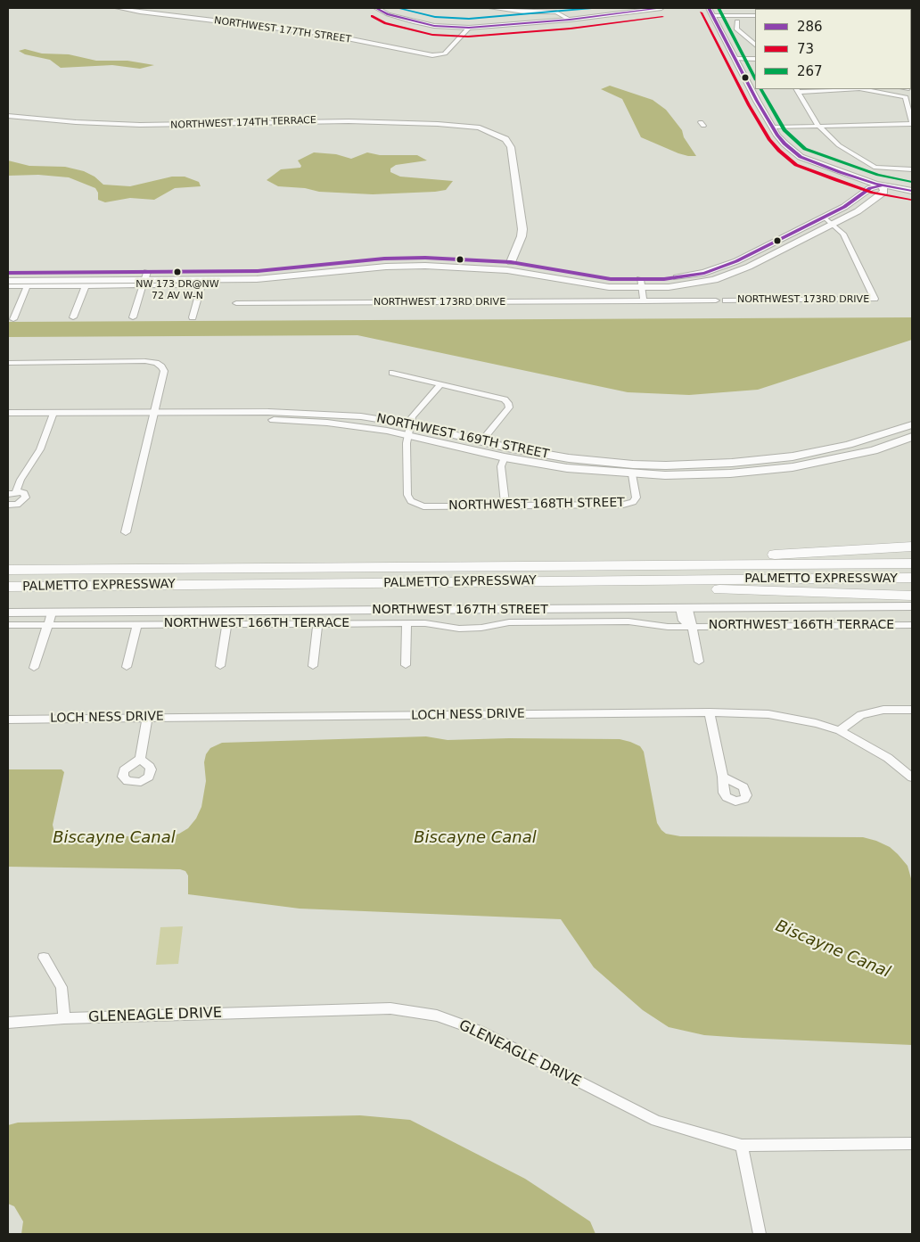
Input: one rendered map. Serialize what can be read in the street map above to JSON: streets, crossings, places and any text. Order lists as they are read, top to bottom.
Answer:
{
  "streets": {
    "highway": ["PALMETTO EXPRESSWAY"],
    "street": [
      "NORTHWEST 177TH STREET",
      "NORTHWEST 174TH TERRACE",
      "NORTHWEST 173RD DRIVE",
      "NORTHWEST 169TH STREET",
      "NORTHWEST 168TH STREET",
      "NORTHWEST 167TH STREET",
      "NORTHWEST 166TH TERRACE",
      "LOCH NESS DRIVE",
      "GLENEAGLE DRIVE"
    ]
  },
  "crossings": [
    ["NORTHWEST 169TH STREET", "NORTHWEST 168TH STREET"],
    ["NORTHWEST 167TH STREET", "NORTHWEST 166TH TERRACE"]
  ],
  "water": ["Biscayne Canal"],
  "places": ["NW 173 DR@NW 72 AV W-N"],
  "lines": ["transit line 286", "transit line 267", "transit line 73"],
  "legend": ["286", "73", "267"]
}
